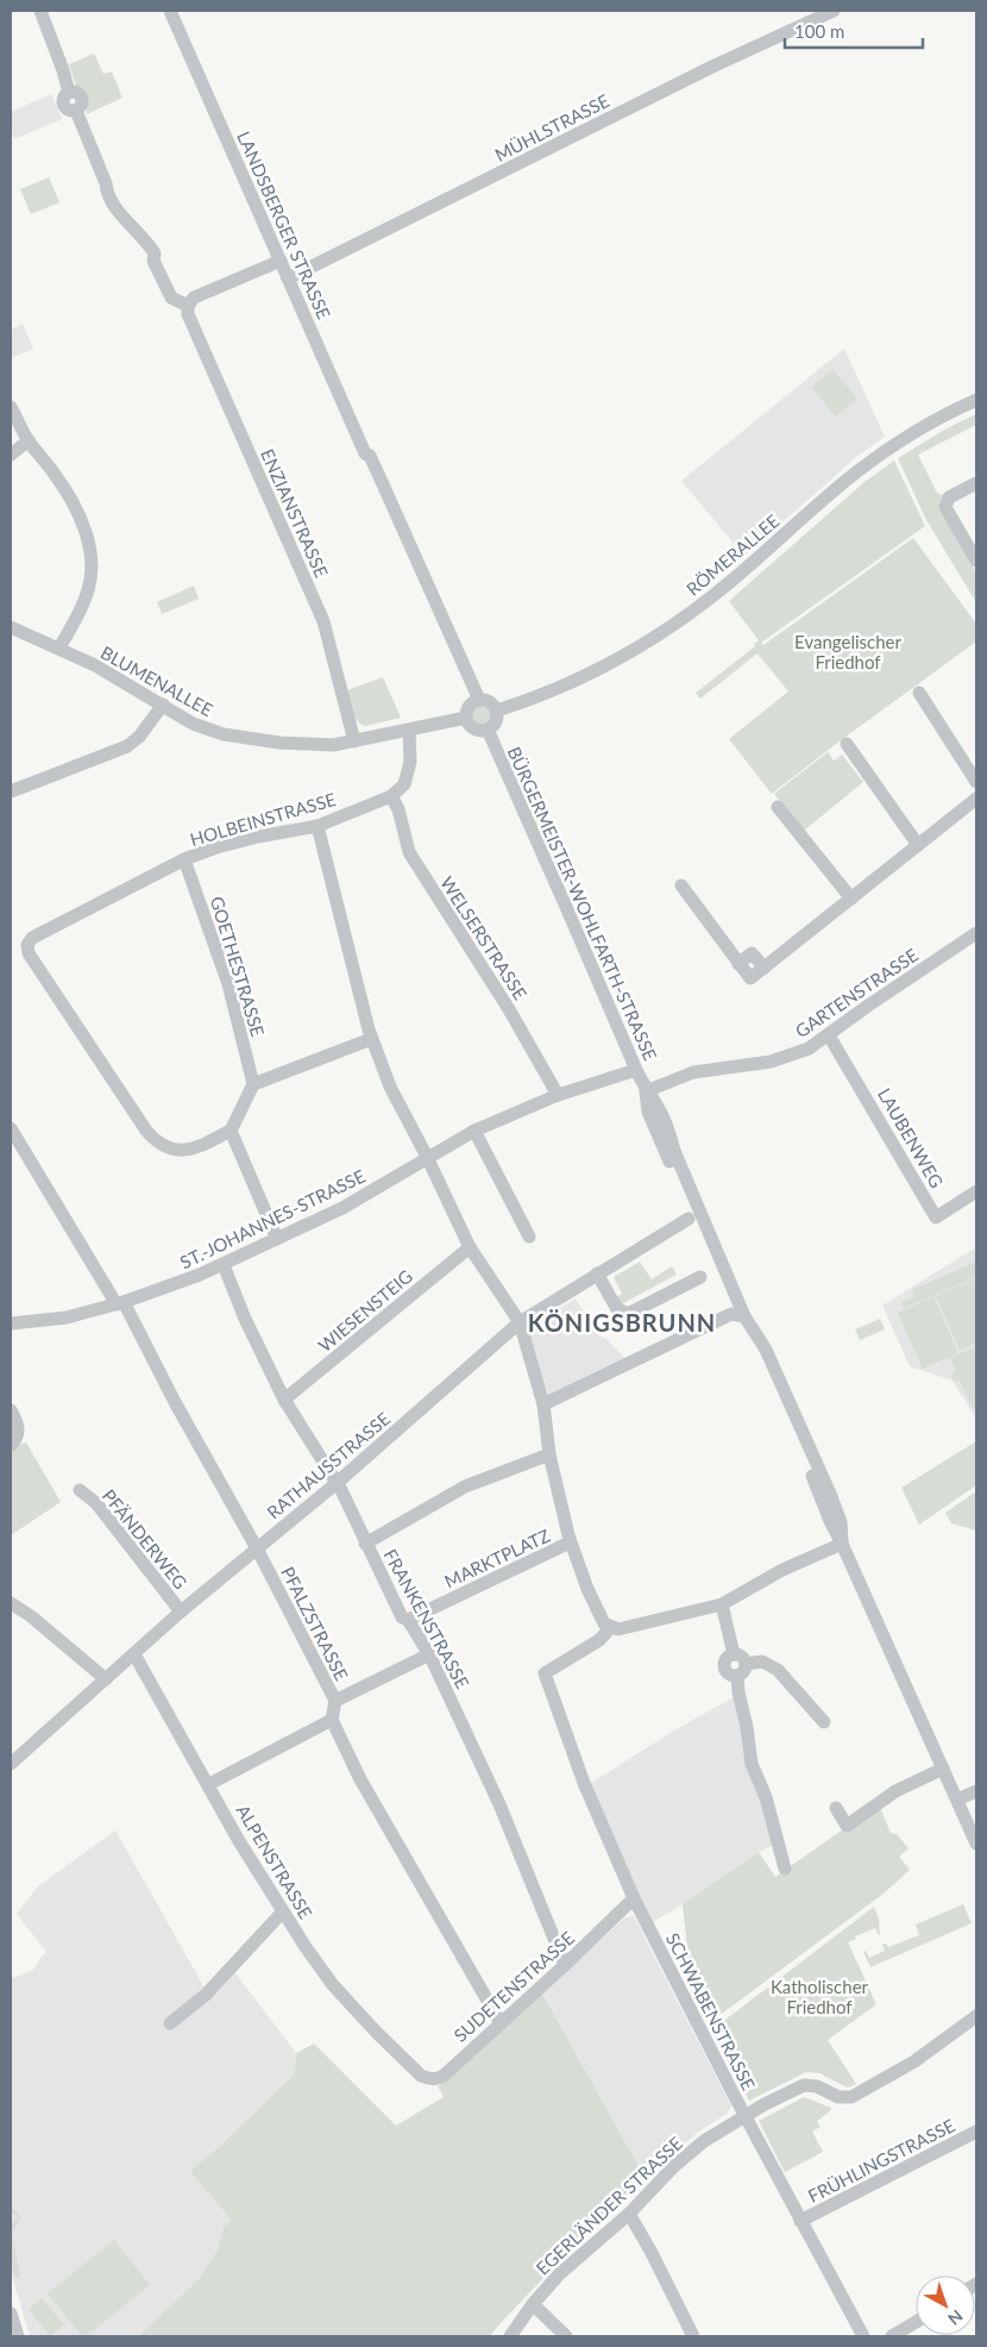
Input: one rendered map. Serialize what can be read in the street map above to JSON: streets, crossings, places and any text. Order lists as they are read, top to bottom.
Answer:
{
  "streets": {
    "street": [
      "MÜHLSTRASSE",
      "LANDSBERGER STRASSE",
      "ENZIANSTRASSE",
      "RÖMERALLEE",
      "BLUMENALLEE",
      "HOLBEINSTRASSE",
      "BÜRGERMEISTER-WOHLFARTH-STRASSE",
      "WELSERSTRASSE",
      "GOETHESTRASSE",
      "GARTENSTRASSE",
      "LAUBENWEG",
      "ST.-JOHANNES-STRASSE",
      "WIESENSTEIG",
      "RATHAUSSTRASSE",
      "PFÄNDERWEG",
      "MARKTPLATZ",
      "FRANKENSTRASSE",
      "PFALZSTRASSE",
      "ALPENSTRASSE",
      "SUDETENSTRASSE",
      "SCHWABENSTRASSE",
      "FRÜHLINGSTRASSE",
      "EGERLÄNDER STRASSE"
    ]
  },
  "crossings": [
    ["MÜHLSTRASSE", "LANDSBERGER STRASSE"],
    ["LANDSBERGER STRASSE", "RÖMERALLEE"],
    ["LANDSBERGER STRASSE", "BLUMENALLEE"],
    ["LANDSBERGER STRASSE", "BÜRGERMEISTER-WOHLFARTH-STRASSE"],
    ["ENZIANSTRASSE", "BLUMENALLEE"],
    ["RÖMERALLEE", "BLUMENALLEE"],
    ["RÖMERALLEE", "BÜRGERMEISTER-WOHLFARTH-STRASSE"],
    ["BLUMENALLEE", "BÜRGERMEISTER-WOHLFARTH-STRASSE"],
    ["HOLBEINSTRASSE", "WELSERSTRASSE"],
    ["HOLBEINSTRASSE", "GOETHESTRASSE"],
    ["BÜRGERMEISTER-WOHLFARTH-STRASSE", "GARTENSTRASSE"],
    ["BÜRGERMEISTER-WOHLFARTH-STRASSE", "ST.-JOHANNES-STRASSE"],
    ["WELSERSTRASSE", "ST.-JOHANNES-STRASSE"],
    ["GARTENSTRASSE", "LAUBENWEG"],
    ["ST.-JOHANNES-STRASSE", "FRANKENSTRASSE"],
    ["ST.-JOHANNES-STRASSE", "PFALZSTRASSE"],
    ["WIESENSTEIG", "FRANKENSTRASSE"],
    ["RATHAUSSTRASSE", "PFÄNDERWEG"],
    ["RATHAUSSTRASSE", "FRANKENSTRASSE"],
    ["RATHAUSSTRASSE", "PFALZSTRASSE"],
    ["RATHAUSSTRASSE", "ALPENSTRASSE"],
    ["MARKTPLATZ", "FRANKENSTRASSE"],
    ["FRANKENSTRASSE", "SUDETENSTRASSE"],
    ["ALPENSTRASSE", "SUDETENSTRASSE"],
    ["SUDETENSTRASSE", "SCHWABENSTRASSE"],
    ["SCHWABENSTRASSE", "FRÜHLINGSTRASSE"],
    ["SCHWABENSTRASSE", "EGERLÄNDER STRASSE"]
  ],
  "districts": ["KÖNIGSBRUNN"],
  "parks": ["Evangelischer Friedhof", "Katholischer Friedhof"],
  "scale_bar": "100 m",
  "north": "bottom right"
}
